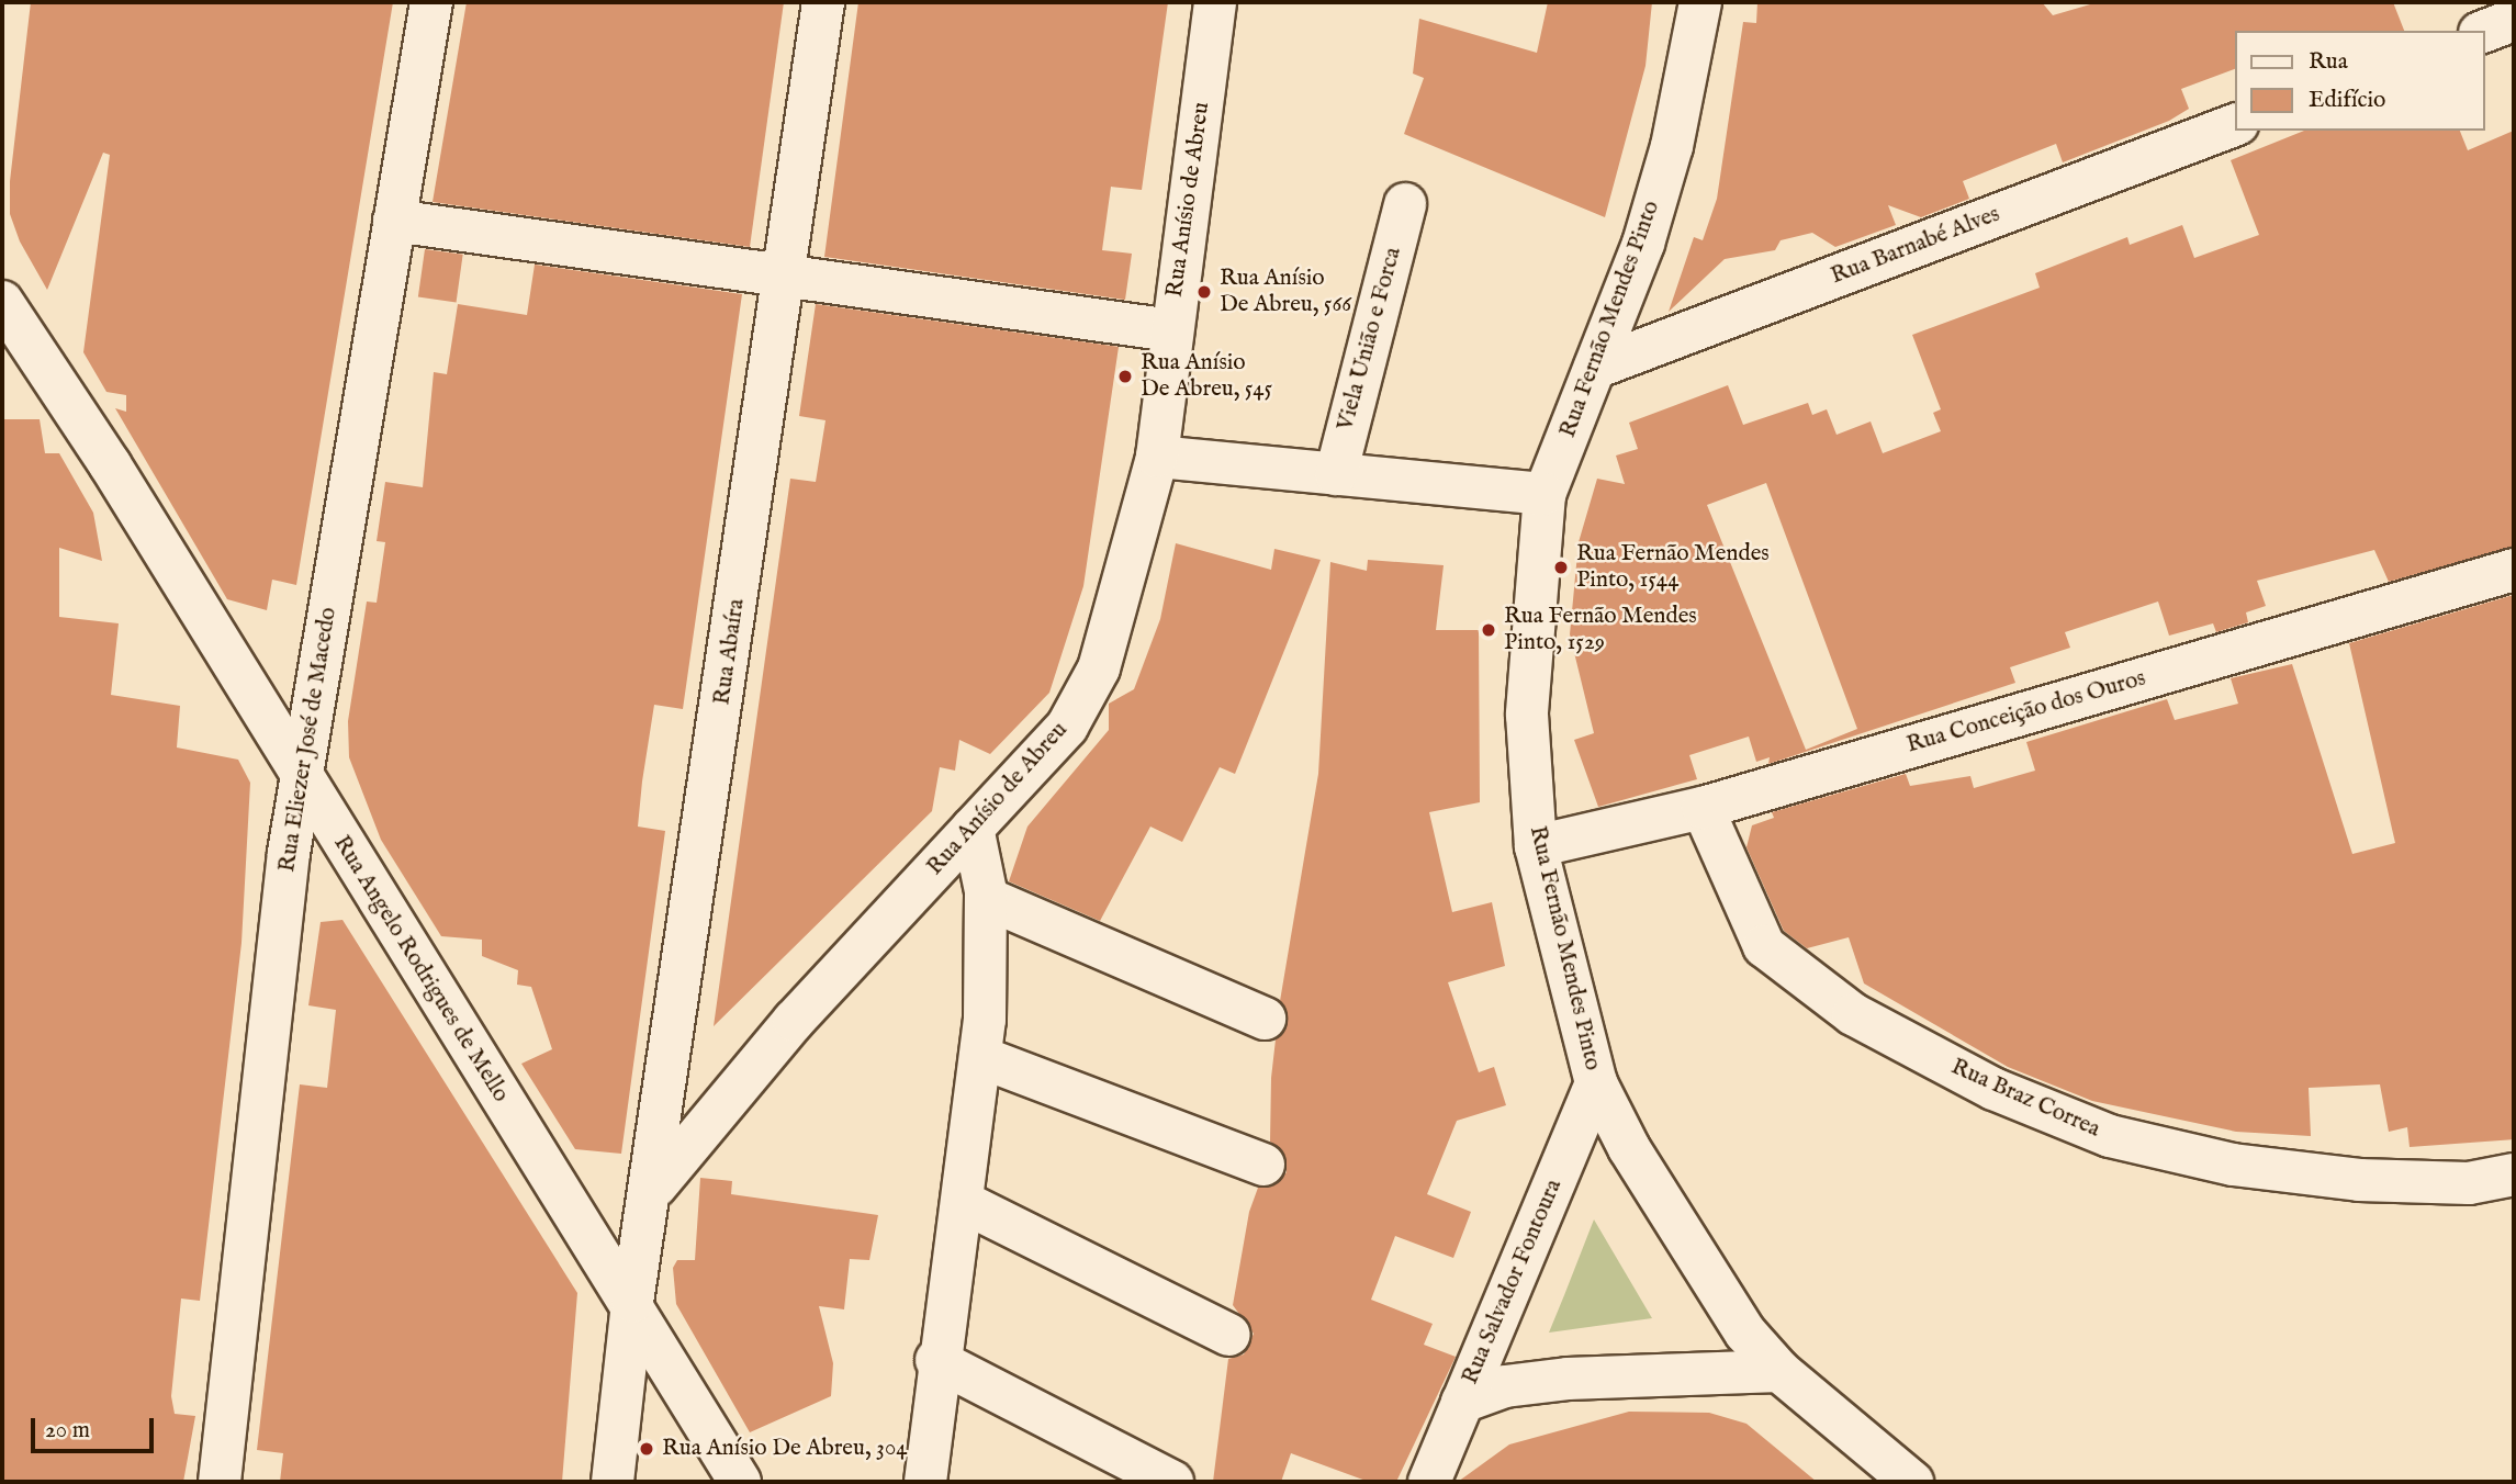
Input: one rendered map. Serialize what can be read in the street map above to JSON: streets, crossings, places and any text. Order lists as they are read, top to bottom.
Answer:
{
  "streets": {
    "street": [
      "Rua Anísio de Abreu",
      "Rua Barnabé Alves",
      "Rua Fernão Mendes Pinto",
      "Viela União e Forca",
      "Rua Abaíra",
      "Rua Conceição dos Ouros",
      "Rua Eliezer José de Macedo",
      "Rua Angelo Rodrigues de Mello",
      "Rua Braz Correa",
      "Rua Salvador Fontoura"
    ]
  },
  "crossings": [
    ["Rua Anísio de Abreu", "Rua Abaíra"],
    ["Rua Barnabé Alves", "Rua Fernão Mendes Pinto"],
    ["Rua Fernão Mendes Pinto", "Rua Conceição dos Ouros"],
    ["Rua Fernão Mendes Pinto", "Rua Salvador Fontoura"],
    ["Rua Abaíra", "Rua Angelo Rodrigues de Mello"],
    ["Rua Conceição dos Ouros", "Rua Braz Correa"],
    ["Rua Eliezer José de Macedo", "Rua Angelo Rodrigues de Mello"]
  ],
  "places": [
    "Rua Anísio De Abreu, 566",
    "Rua Anísio De Abreu, 545",
    "Rua Fernão Mendes Pinto, 1544",
    "Rua Fernão Mendes Pinto, 1529",
    "Rua Anísio De Abreu, 304"
  ],
  "legend": ["Rua", "Edifício"],
  "scale_bar": "20 m"
}
